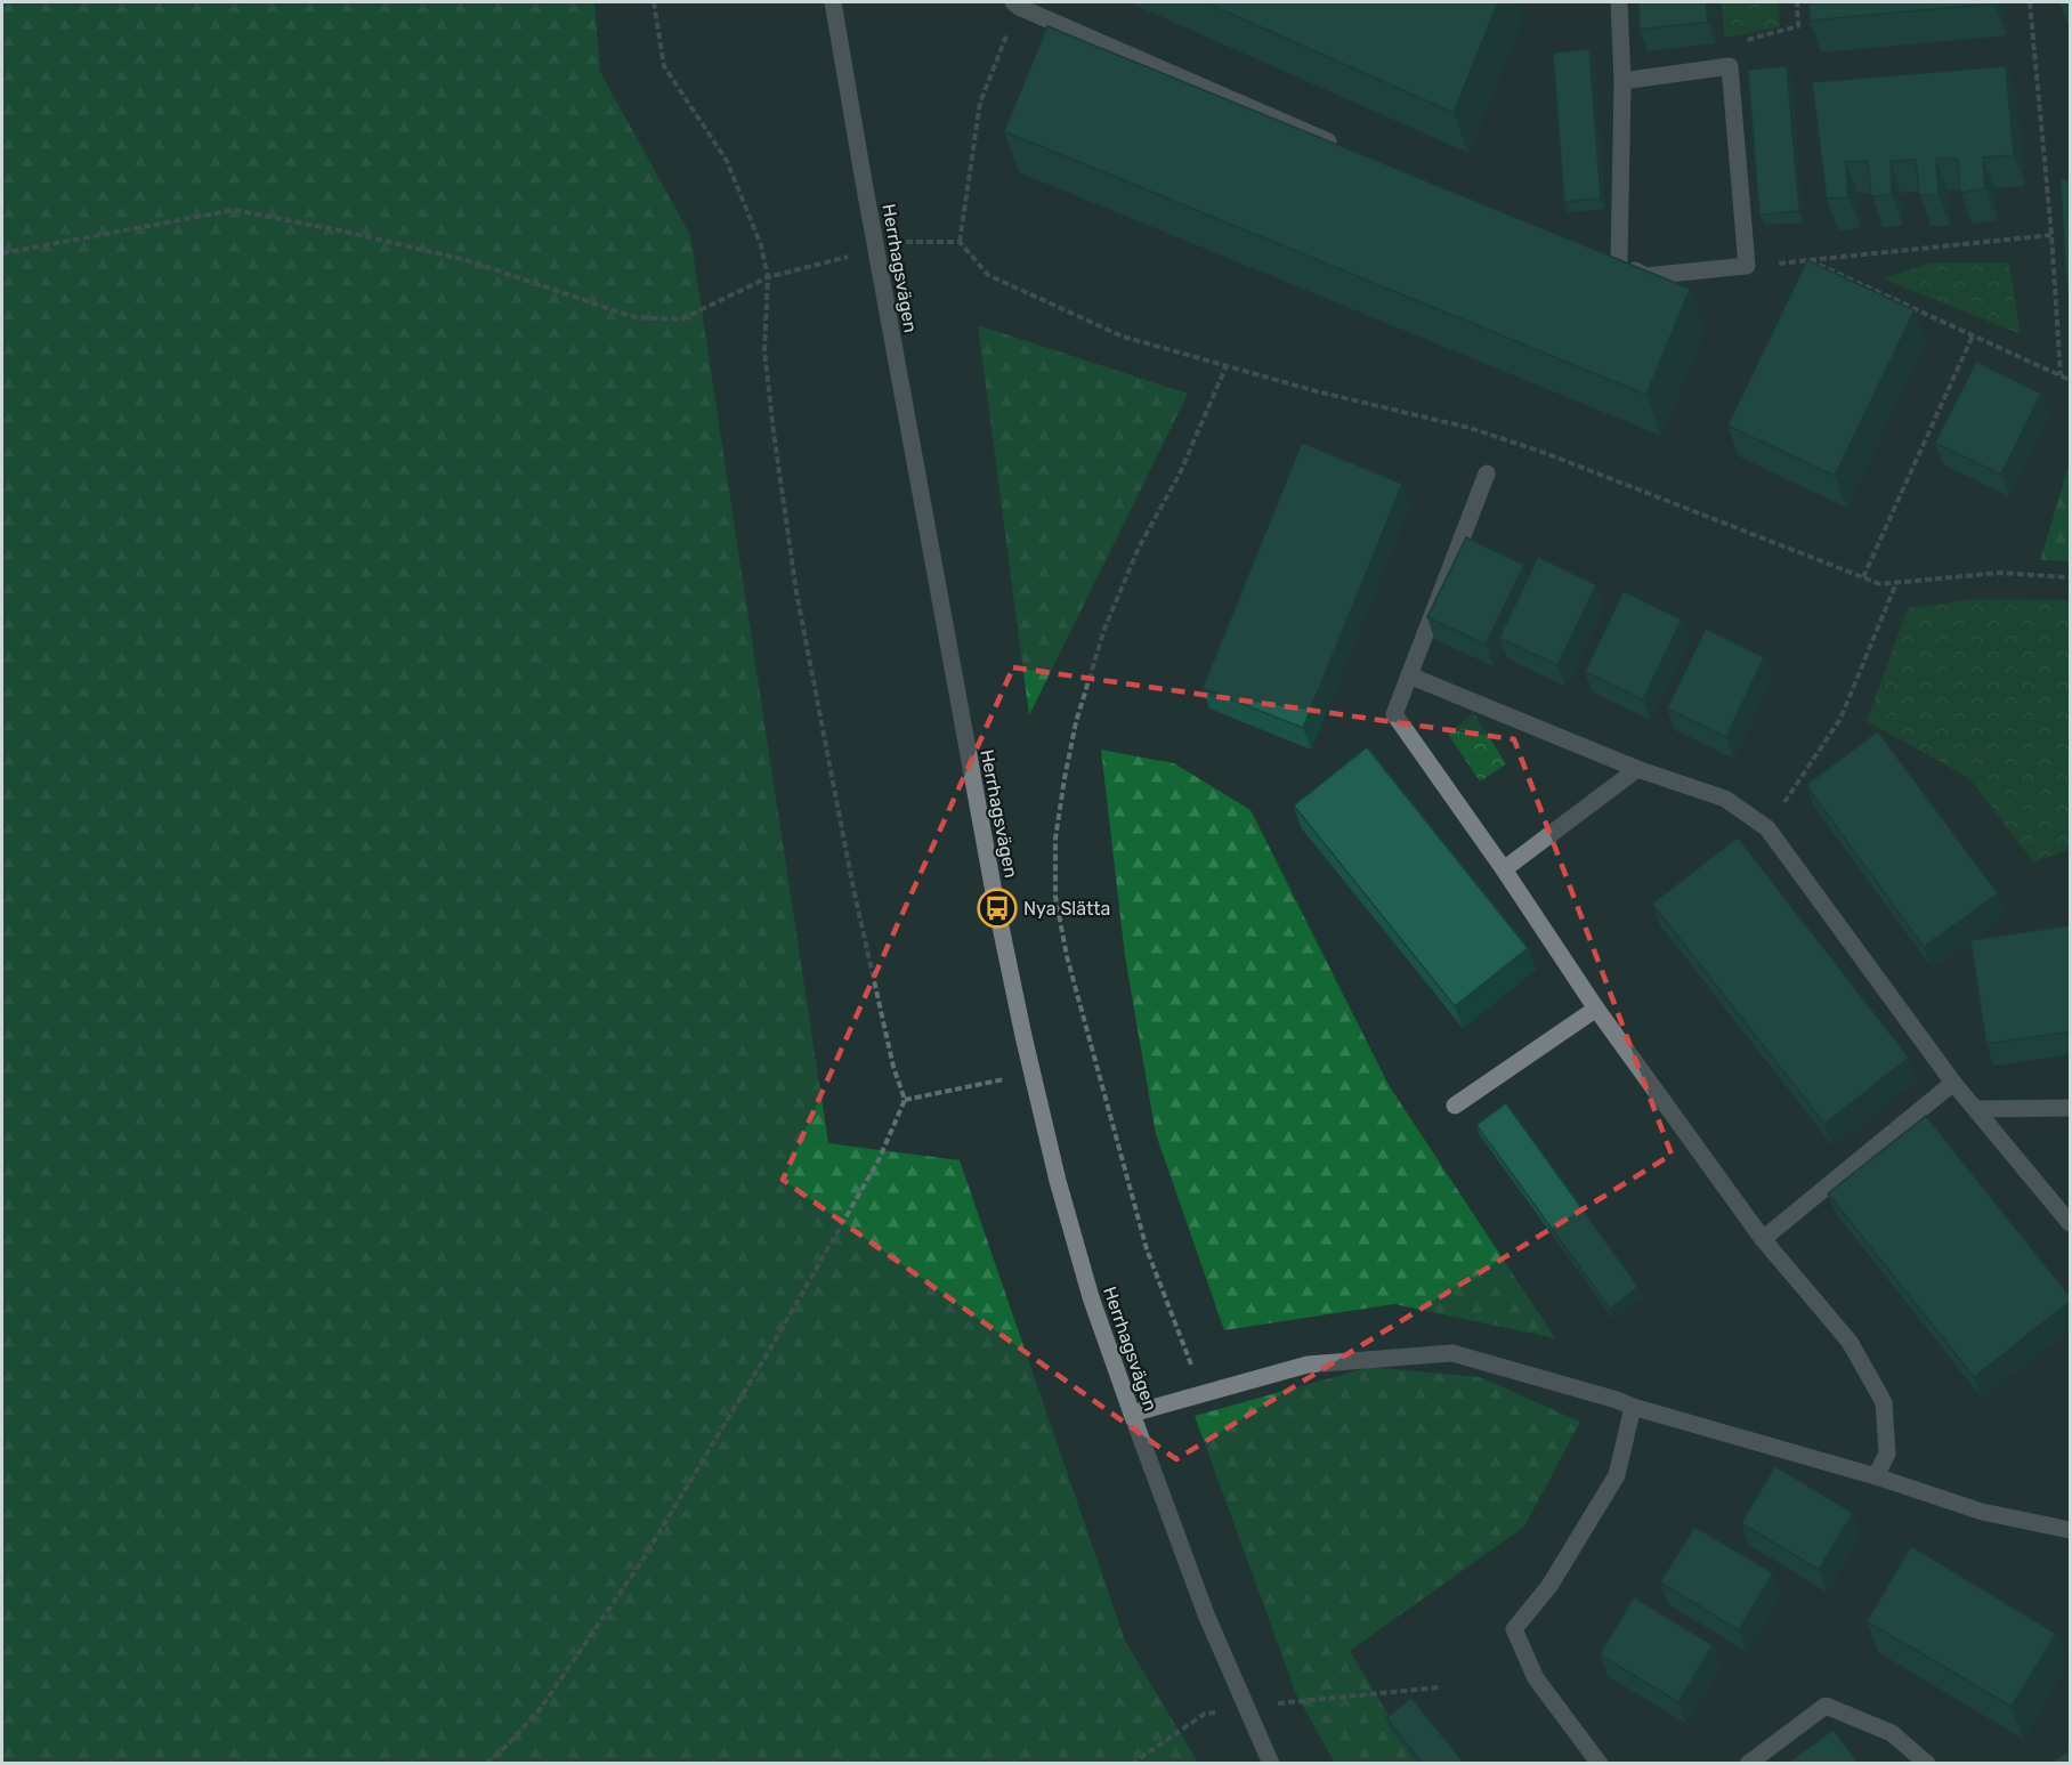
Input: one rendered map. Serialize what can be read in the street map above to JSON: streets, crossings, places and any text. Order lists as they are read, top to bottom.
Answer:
{
  "streets": {
    "street": ["Herrhagsvägen"]
  },
  "places": {
    "bus stop": ["Nya Slätta"]
  }
}
